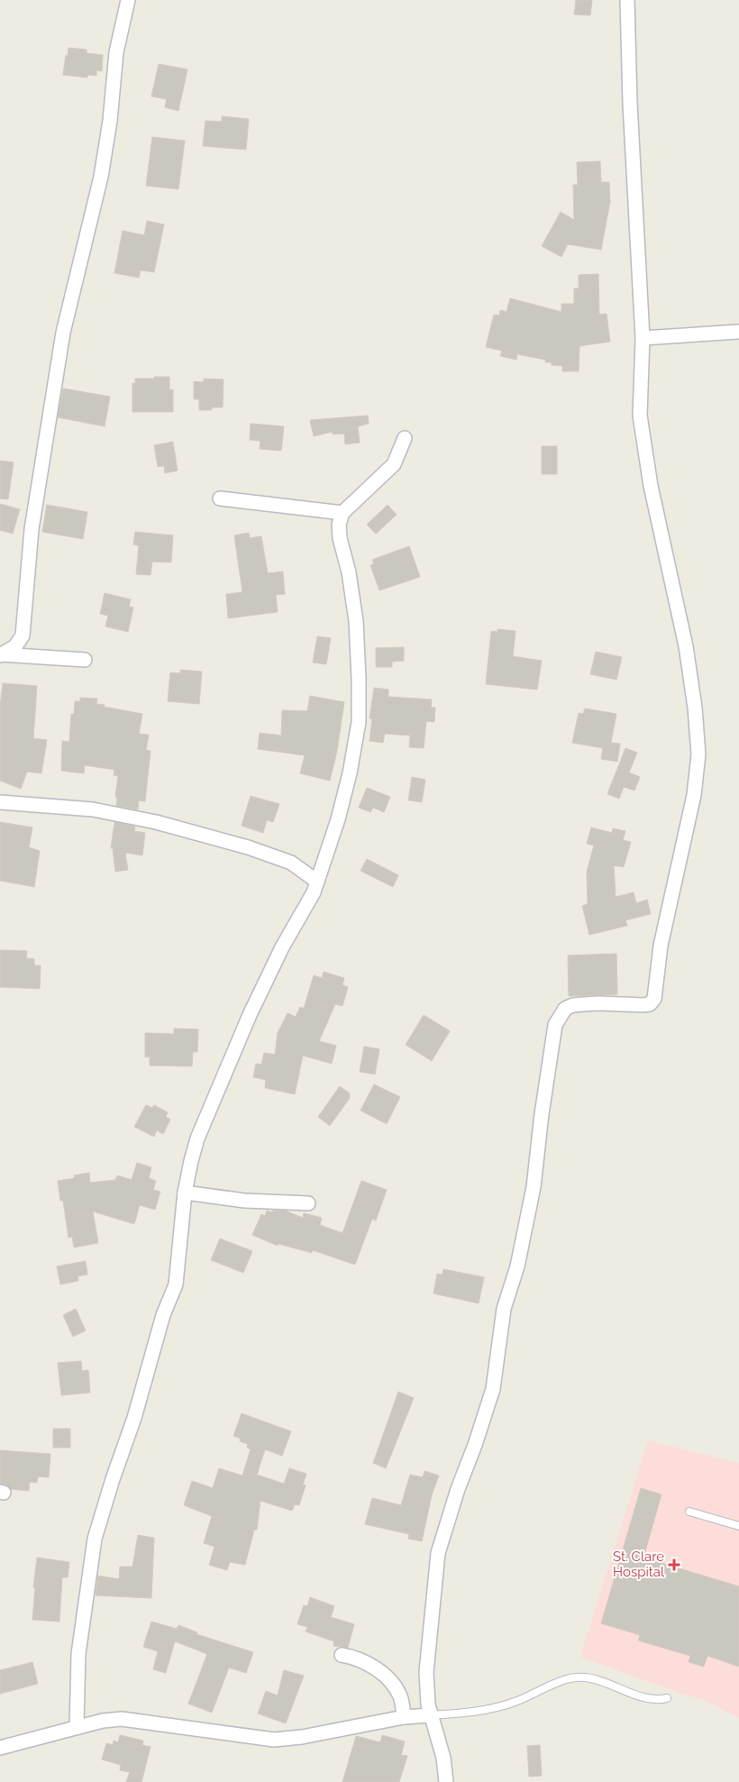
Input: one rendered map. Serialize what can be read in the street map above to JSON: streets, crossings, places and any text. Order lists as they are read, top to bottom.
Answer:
{
  "places": {
    "health": ["St. Clare Hospital"]
  }
}
